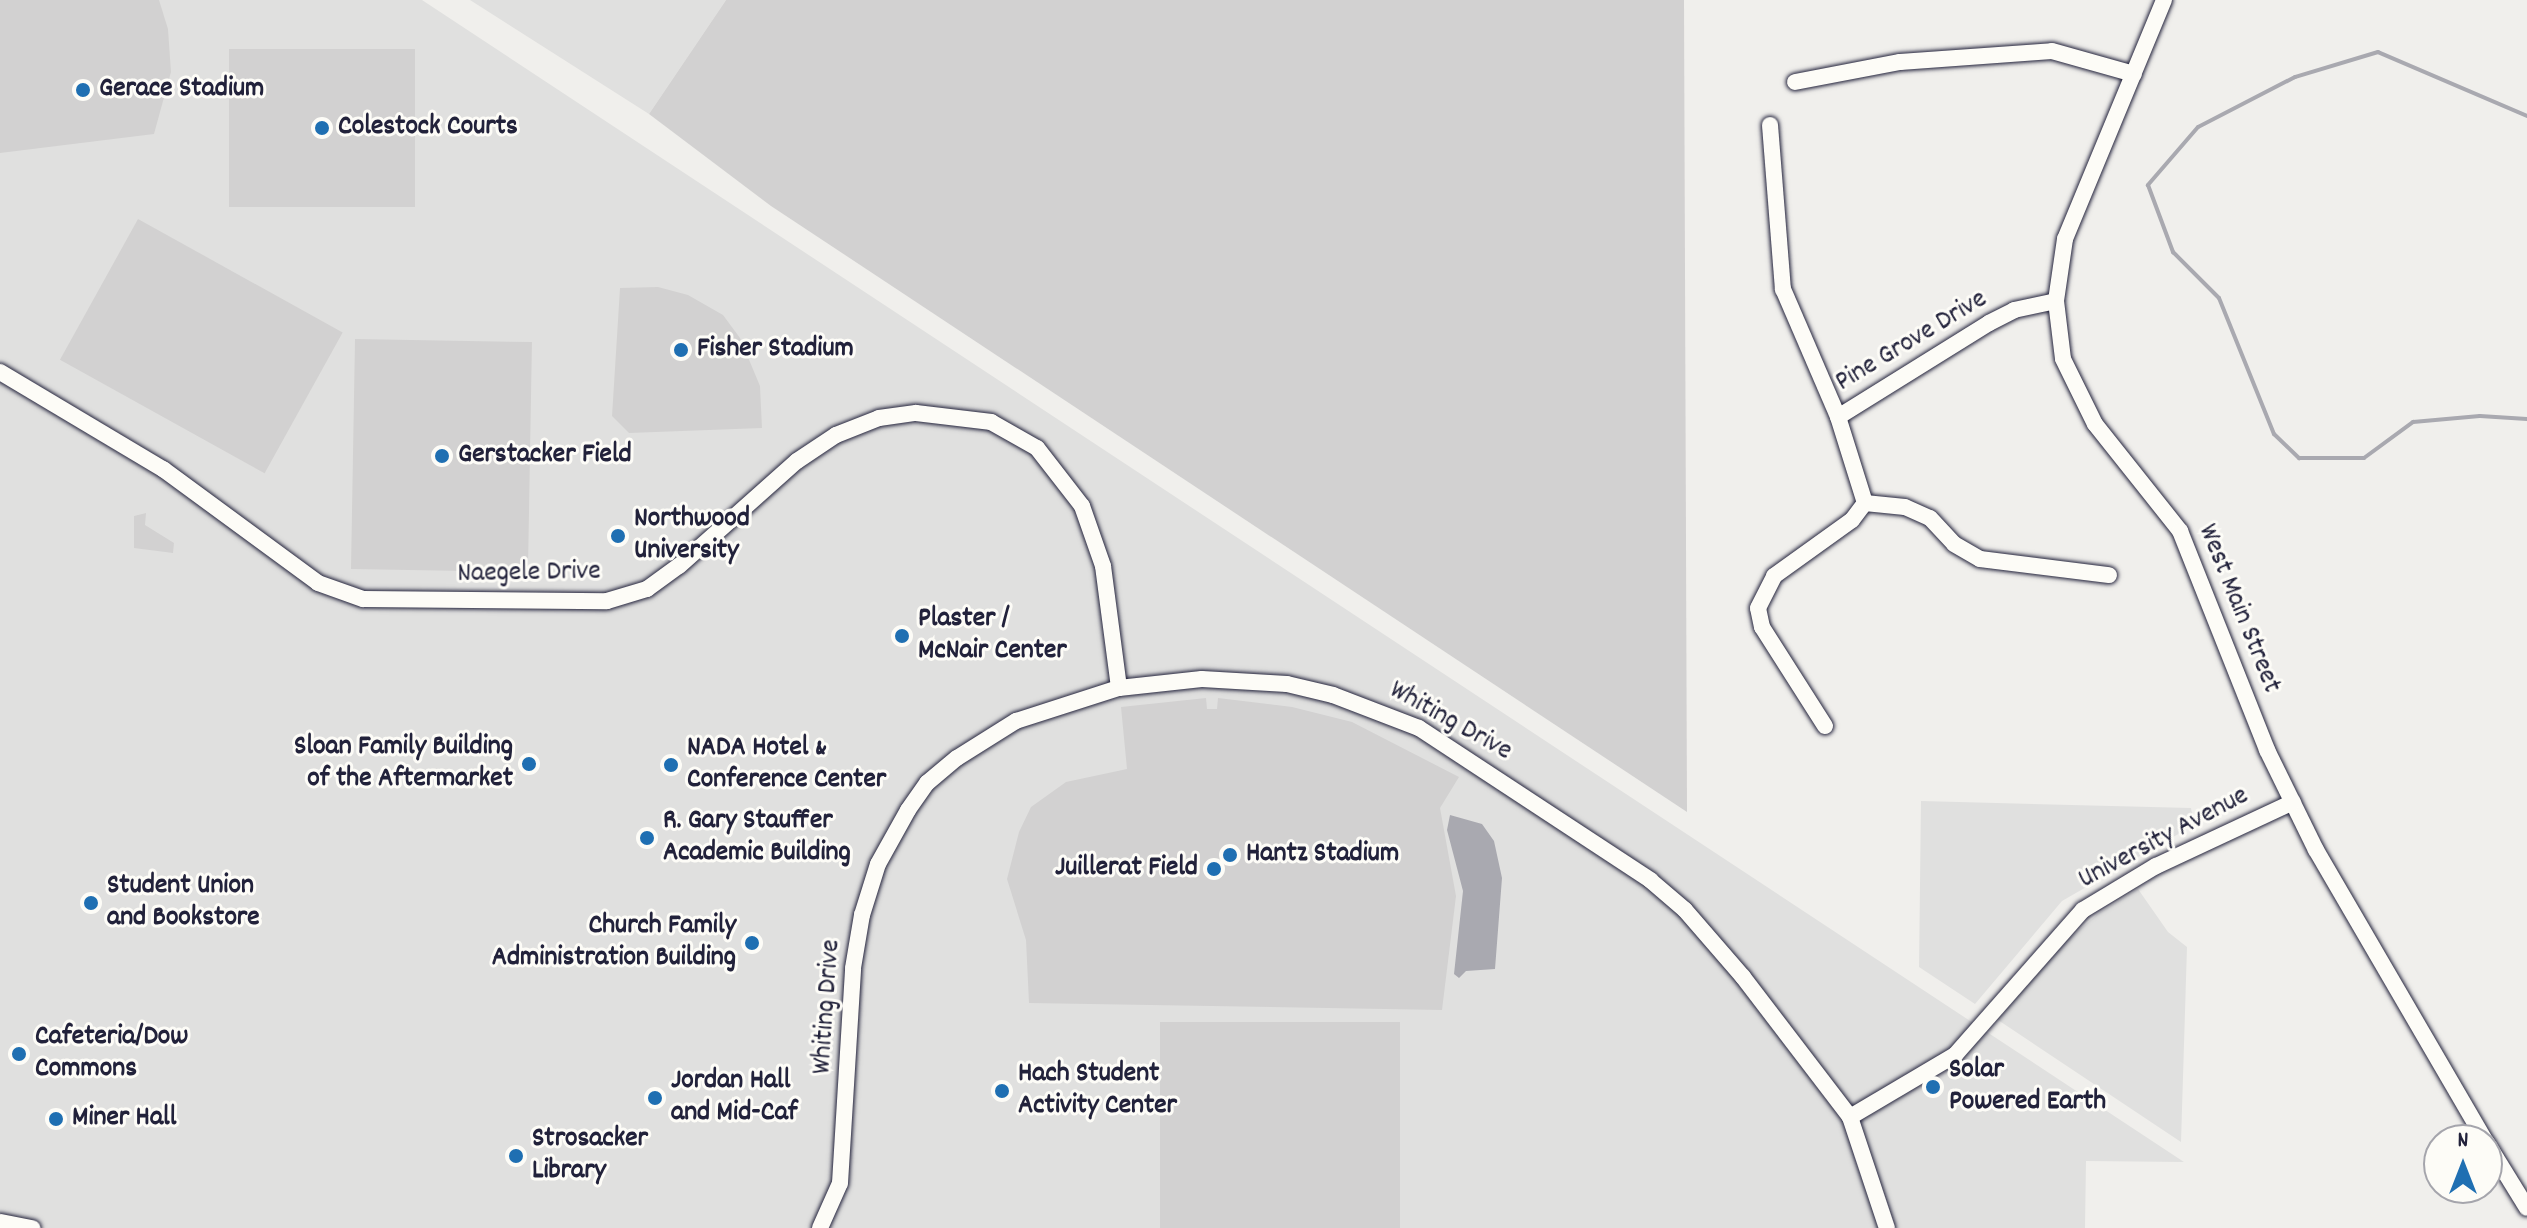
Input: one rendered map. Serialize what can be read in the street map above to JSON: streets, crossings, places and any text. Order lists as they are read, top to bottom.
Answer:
{
  "streets": {
    "street": [
      "Pine Grove Drive",
      "Naegele Drive",
      "West Main Street",
      "Whiting Drive",
      "University Avenue"
    ]
  },
  "crossings": [
    ["Pine Grove Drive", "West Main Street"],
    ["Naegele Drive", "Whiting Drive"],
    ["West Main Street", "University Avenue"],
    ["Whiting Drive", "University Avenue"]
  ],
  "places": [
    "Gerace Stadium",
    "Colestock Courts",
    "Fisher Stadium",
    "Gerstacker Field",
    "Northwood University",
    "Plaster / McNair Center",
    "Sloan Family Building of the Aftermarket",
    "NADA Hotel & Conference Center",
    "R. Gary Stauffer Academic Building",
    "Hantz Stadium",
    "Juillerat Field",
    "Student Union and Bookstore",
    "Church Family Administration Building",
    "Cafeteria/Dow Commons",
    "Solar Powered Earth",
    "Hach Student Activity Center",
    "Jordan Hall and Mid-Caf",
    "Miner Hall",
    "Strosacker Library"
  ],
  "north": "top"
}
